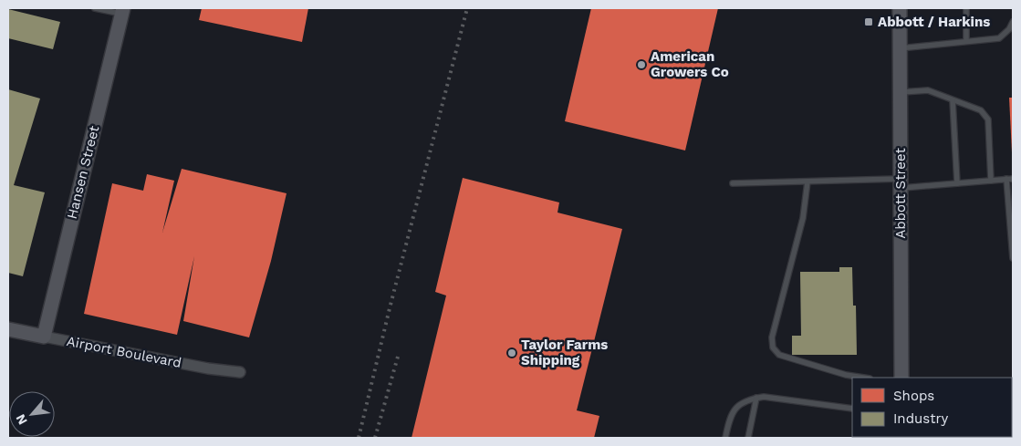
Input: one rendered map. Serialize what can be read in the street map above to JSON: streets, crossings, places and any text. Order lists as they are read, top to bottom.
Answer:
{
  "streets": {
    "street": ["Hansen Street", "Abbott Street", "Airport Boulevard"]
  },
  "crossings": [
    ["Hansen Street", "Airport Boulevard"]
  ],
  "places": {
    "transit": ["Abbott / Harkins"],
    "other": ["American Growers Co", "Taylor Farms Shipping"]
  },
  "legend": ["Shops", "Industry"],
  "north": "bottom left"
}
